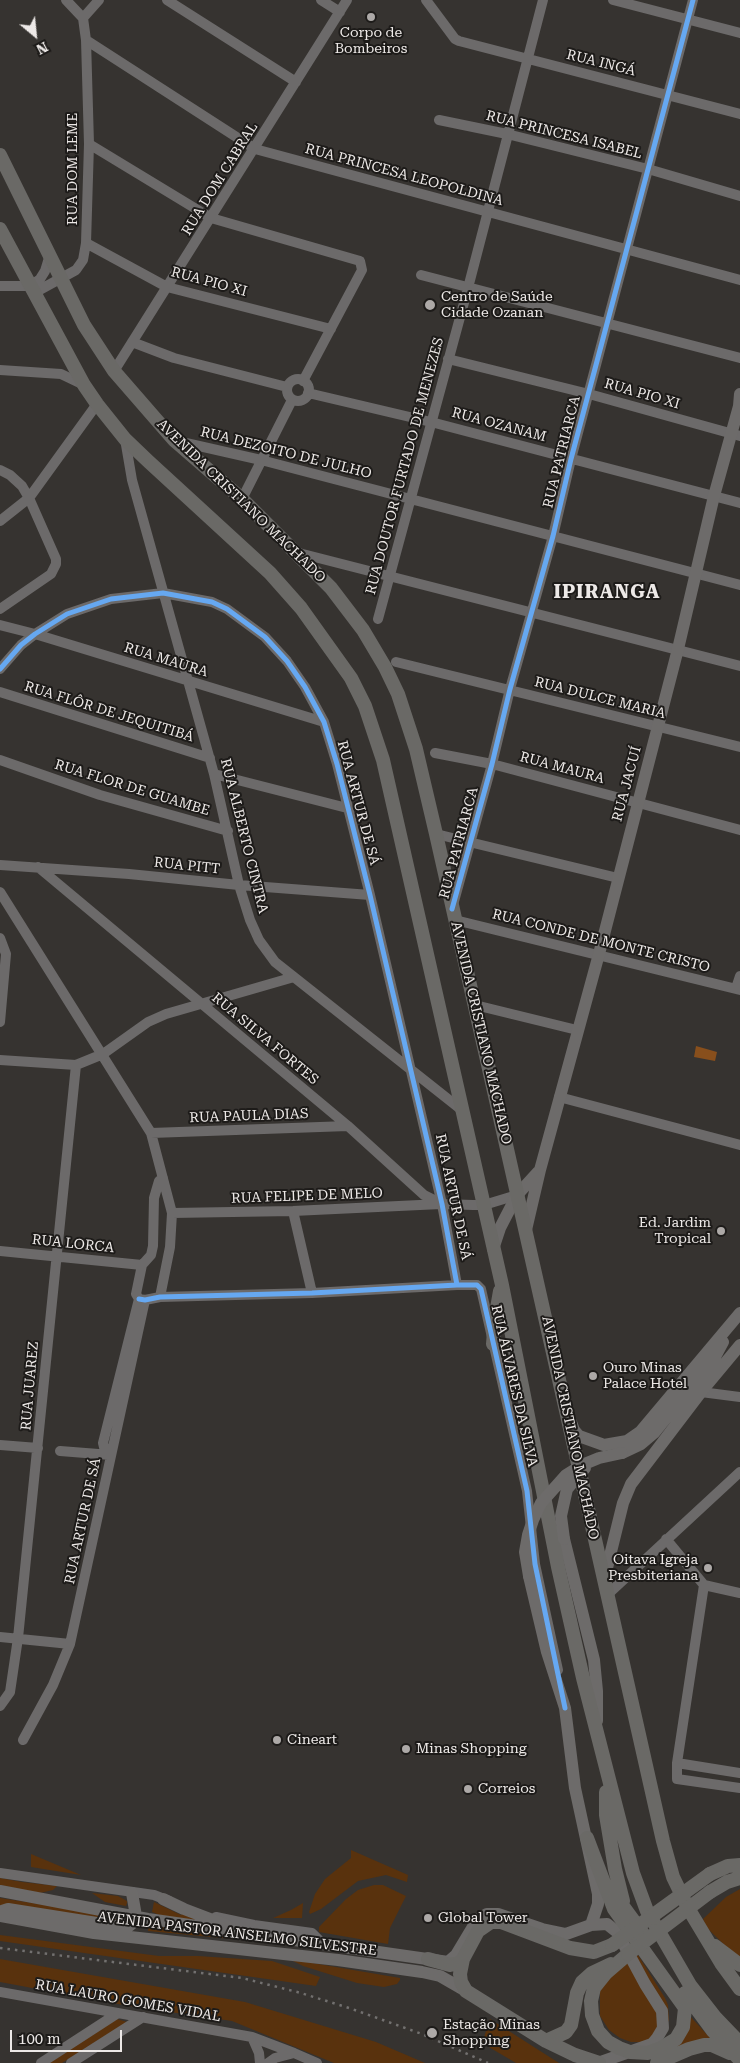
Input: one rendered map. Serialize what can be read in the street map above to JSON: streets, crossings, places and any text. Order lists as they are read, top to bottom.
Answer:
{
  "streets": {
    "highway": ["AVENIDA CRISTIANO MACHADO"],
    "main road": ["RUA JACUÍ", "RUA ÁLVARES DA SILVA", "AVENIDA PASTOR ANSELMO SILVESTRE"],
    "street": [
      "RUA INGÁ",
      "RUA PRINCESA ISABEL",
      "RUA DOM LEME",
      "RUA PRINCESA LEOPOLDINA",
      "RUA DOM CABRAL",
      "RUA PIO XI",
      "RUA OZANAM",
      "RUA PATRIARCA",
      "RUA DEZOITO DE JULHO",
      "RUA DOUTOR FURTADO DE MENEZES",
      "RUA MAURA",
      "RUA DULCE MARIA",
      "RUA FLÔR DE JEQUITIBÁ",
      "RUA FLOR DE GUAMBE",
      "RUA ARTUR DE SÁ",
      "RUA ALBERTO CINTRA",
      "RUA PITT",
      "RUA CONDE DE MONTE CRISTO",
      "RUA SILVA FORTES",
      "RUA PAULA DIAS",
      "RUA FELIPE DE MELO",
      "RUA LORCA",
      "RUA JUAREZ",
      "RUA LAURO GOMES VIDAL"
    ]
  },
  "crossings": [
    ["RUA INGÁ", "RUA PATRIARCA"],
    ["RUA INGÁ", "RUA DOUTOR FURTADO DE MENEZES"],
    ["RUA PRINCESA ISABEL", "RUA PATRIARCA"],
    ["RUA PRINCESA ISABEL", "RUA DOUTOR FURTADO DE MENEZES"],
    ["RUA DOM LEME", "RUA PRINCESA LEOPOLDINA"],
    ["RUA DOM LEME", "RUA PIO XI"],
    ["RUA DOM LEME", "AVENIDA CRISTIANO MACHADO"],
    ["RUA PRINCESA LEOPOLDINA", "RUA DOM CABRAL"],
    ["RUA PRINCESA LEOPOLDINA", "RUA PATRIARCA"],
    ["RUA PRINCESA LEOPOLDINA", "RUA DOUTOR FURTADO DE MENEZES"],
    ["RUA DOM CABRAL", "RUA PIO XI"],
    ["RUA DOM CABRAL", "AVENIDA CRISTIANO MACHADO"],
    ["RUA PIO XI", "RUA PATRIARCA"],
    ["RUA PIO XI", "RUA DOUTOR FURTADO DE MENEZES"],
    ["RUA PIO XI", "RUA JACUÍ"],
    ["RUA OZANAM", "RUA PATRIARCA"],
    ["RUA OZANAM", "RUA DOUTOR FURTADO DE MENEZES"],
    ["RUA OZANAM", "RUA JACUÍ"],
    ["RUA PATRIARCA", "RUA DEZOITO DE JULHO"],
    ["RUA PATRIARCA", "AVENIDA CRISTIANO MACHADO"],
    ["RUA PATRIARCA", "RUA MAURA"],
    ["RUA PATRIARCA", "RUA DULCE MARIA"],
    ["RUA PATRIARCA", "RUA CONDE DE MONTE CRISTO"],
    ["RUA DEZOITO DE JULHO", "RUA DOUTOR FURTADO DE MENEZES"],
    ["RUA DEZOITO DE JULHO", "AVENIDA CRISTIANO MACHADO"],
    ["RUA DEZOITO DE JULHO", "RUA JACUÍ"],
    ["AVENIDA CRISTIANO MACHADO", "RUA JACUÍ"],
    ["AVENIDA CRISTIANO MACHADO", "RUA CONDE DE MONTE CRISTO"],
    ["RUA MAURA", "RUA JACUÍ"],
    ["RUA MAURA", "RUA ARTUR DE SÁ"],
    ["RUA MAURA", "RUA ALBERTO CINTRA"],
    ["RUA DULCE MARIA", "RUA JACUÍ"],
    ["RUA FLÔR DE JEQUITIBÁ", "RUA ALBERTO CINTRA"],
    ["RUA JACUÍ", "RUA CONDE DE MONTE CRISTO"],
    ["RUA JACUÍ", "RUA SILVA FORTES"],
    ["RUA FLOR DE GUAMBE", "RUA ALBERTO CINTRA"],
    ["RUA ARTUR DE SÁ", "RUA ALBERTO CINTRA"],
    ["RUA ARTUR DE SÁ", "RUA PITT"],
    ["RUA ARTUR DE SÁ", "RUA SILVA FORTES"],
    ["RUA ARTUR DE SÁ", "RUA FELIPE DE MELO"],
    ["RUA ARTUR DE SÁ", "RUA LORCA"],
    ["RUA ARTUR DE SÁ", "RUA ÁLVARES DA SILVA"],
    ["RUA ALBERTO CINTRA", "RUA PITT"],
    ["RUA PITT", "RUA SILVA FORTES"],
    ["RUA SILVA FORTES", "RUA PAULA DIAS"],
    ["RUA SILVA FORTES", "RUA FELIPE DE MELO"],
    ["RUA LORCA", "RUA JUAREZ"]
  ],
  "districts": ["IPIRANGA"],
  "places": [
    "Corpo de Bombeiros",
    "Centro de Saúde Cidade Ozanan",
    "Ed. Jardim Tropical",
    "Ouro Minas Palace Hotel",
    "Oitava Igreja Presbiteriana",
    "Cineart",
    "Minas Shopping",
    "Correios",
    "Global Tower",
    "Estação Minas Shopping"
  ],
  "scale_bar": "100 m",
  "north": "bottom right"
}
